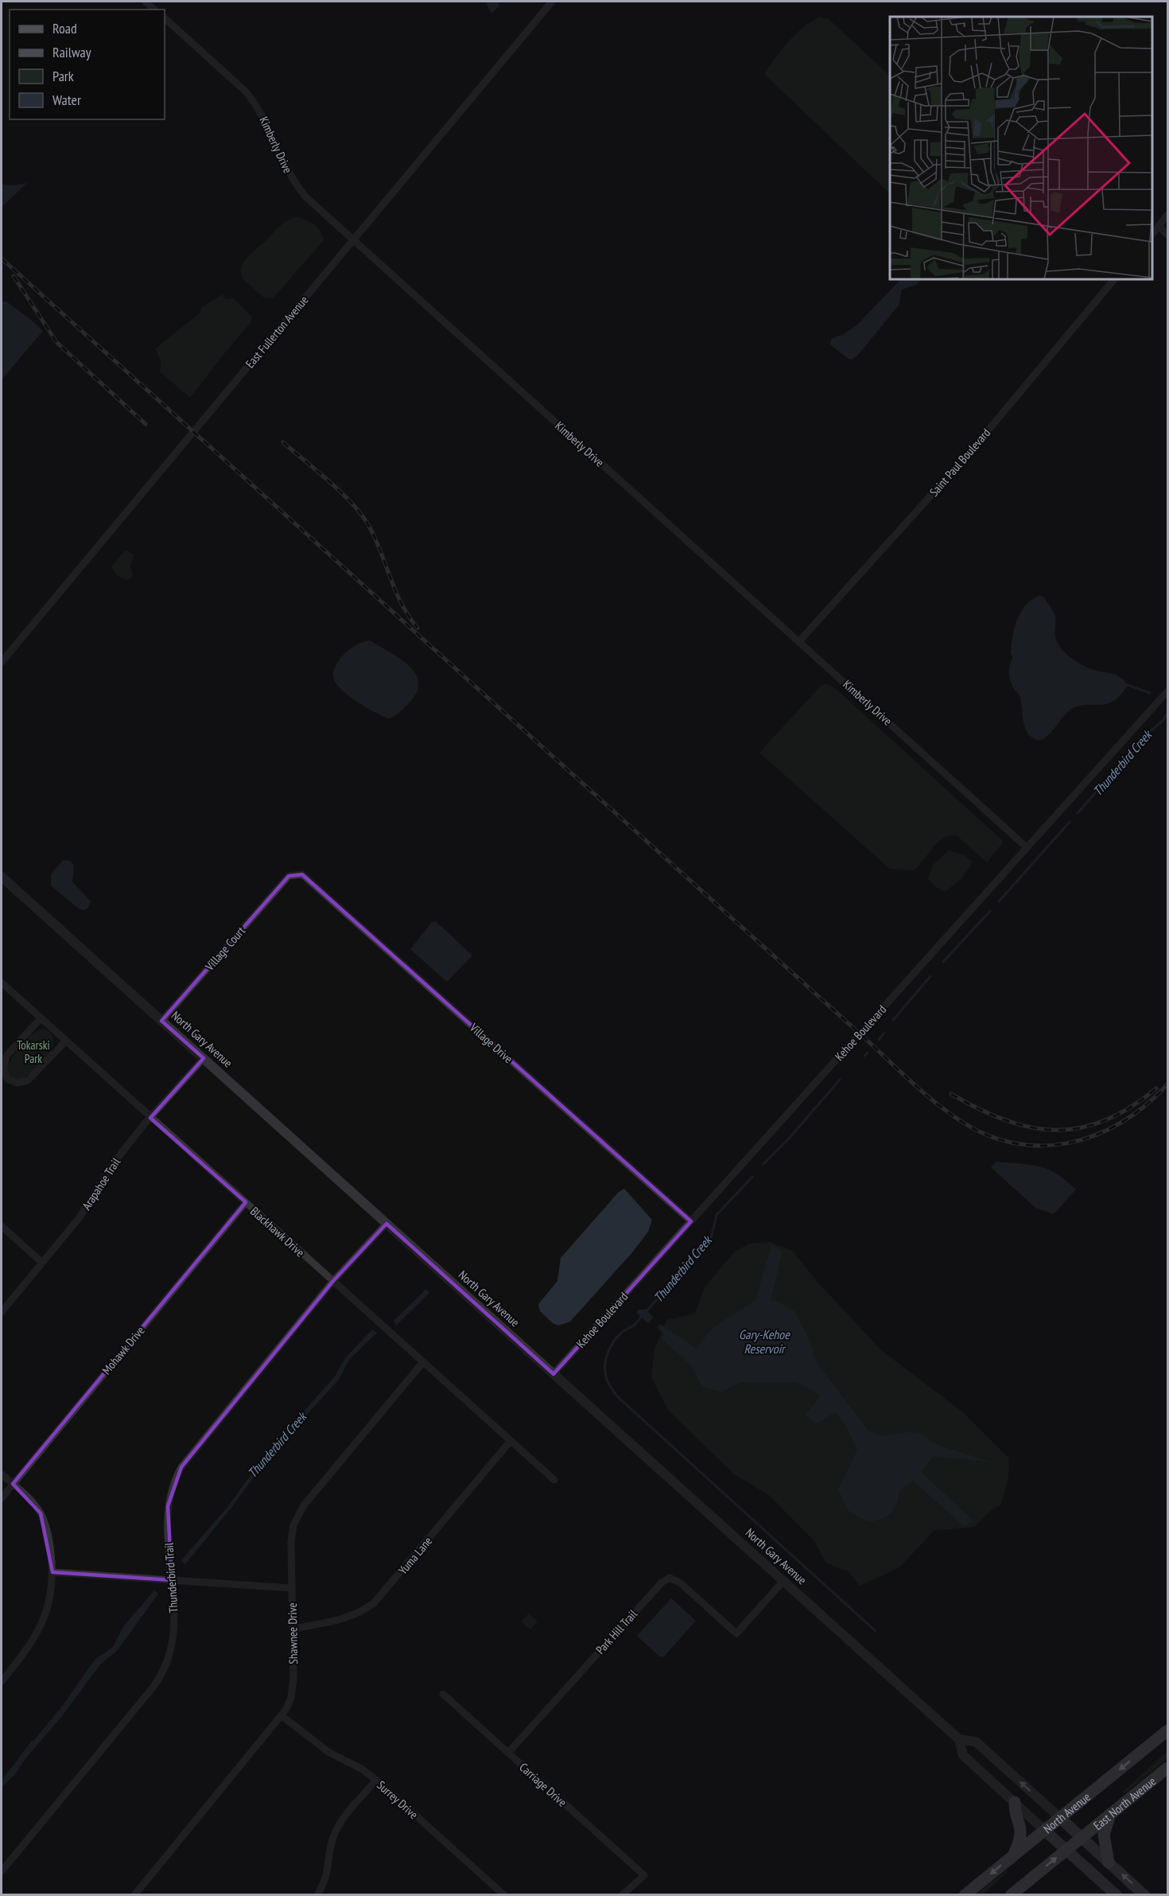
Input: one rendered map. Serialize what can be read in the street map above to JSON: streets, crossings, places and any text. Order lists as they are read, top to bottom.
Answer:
{
  "streets": {
    "main road": ["North Gary Avenue", "East North Avenue", "North Avenue"],
    "street": [
      "Kimberly Drive",
      "East Fullerton Avenue",
      "Saint Paul Boulevard",
      "Village Court",
      "Kehoe Boulevard",
      "Village Drive",
      "Arapahoe Trail",
      "Blackhawk Drive",
      "Mohawk Drive",
      "Yuma Lane",
      "Thunderbird Trail",
      "Park Hill Trail",
      "Shawnee Drive",
      "Carriage Drive",
      "Surrey Drive"
    ]
  },
  "crossings": [
    ["Kimberly Drive", "East Fullerton Avenue"],
    ["Kimberly Drive", "Saint Paul Boulevard"],
    ["Kimberly Drive", "Kehoe Boulevard"],
    ["Village Court", "North Gary Avenue"],
    ["Village Court", "Village Drive"],
    ["Kehoe Boulevard", "North Gary Avenue"],
    ["Kehoe Boulevard", "Village Drive"],
    ["North Gary Avenue", "Arapahoe Trail"],
    ["North Gary Avenue", "Thunderbird Trail"],
    ["North Gary Avenue", "Park Hill Trail"],
    ["North Gary Avenue", "East North Avenue"],
    ["North Gary Avenue", "North Avenue"],
    ["Arapahoe Trail", "Blackhawk Drive"],
    ["Blackhawk Drive", "Mohawk Drive"],
    ["Blackhawk Drive", "Yuma Lane"],
    ["Blackhawk Drive", "Thunderbird Trail"],
    ["Blackhawk Drive", "Shawnee Drive"],
    ["Yuma Lane", "Shawnee Drive"],
    ["Park Hill Trail", "Carriage Drive"],
    ["Shawnee Drive", "Surrey Drive"]
  ],
  "one_way": ["North Avenue"],
  "water": ["Thunderbird Creek", "Gary-Kehoe Reservoir"],
  "parks": ["Tokarski Park"],
  "legend": [
    "Road",
    "Railway",
    "Park",
    "Water"
  ]
}
